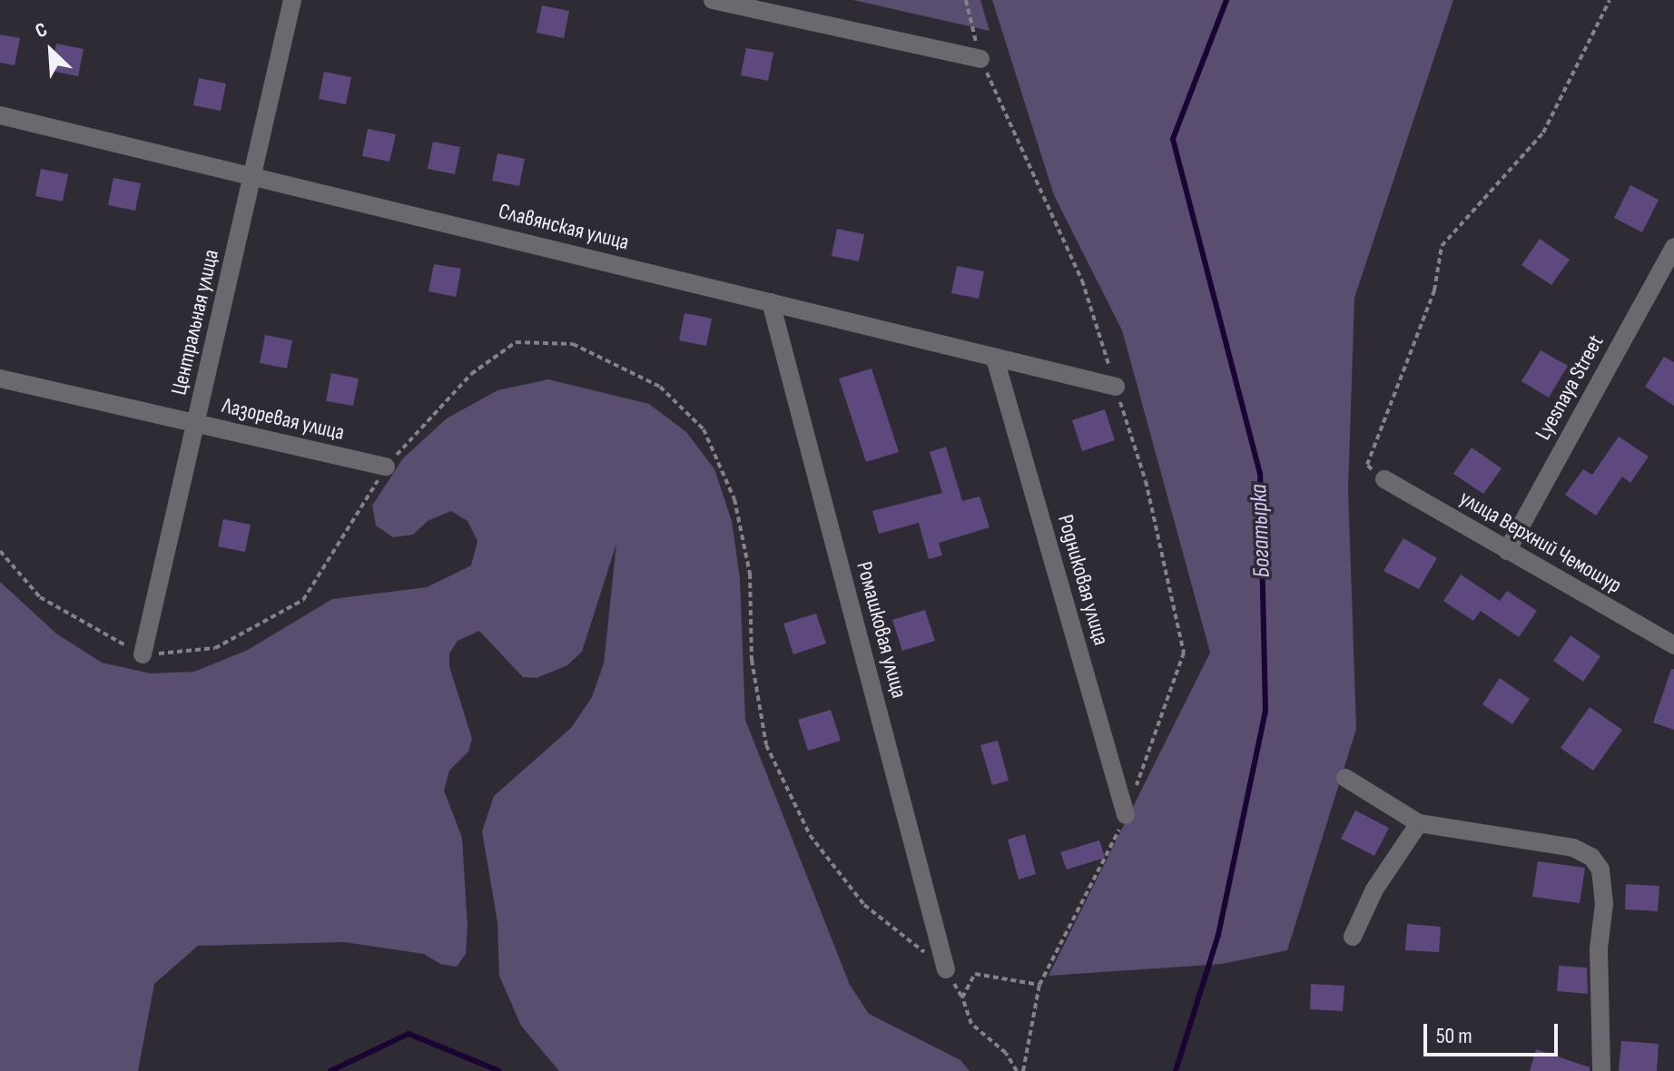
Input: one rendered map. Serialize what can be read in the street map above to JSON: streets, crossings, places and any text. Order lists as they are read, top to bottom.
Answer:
{
  "streets": {
    "street": [
      "Славянская улица",
      "Центральная улица",
      "Lyesnaya Street",
      "Лазоревая улица",
      "улица Верхний Чемошур",
      "Родниковая улица",
      "Ромашковая улица"
    ]
  },
  "crossings": [
    ["Славянская улица", "Центральная улица"],
    ["Славянская улица", "Родниковая улица"],
    ["Славянская улица", "Ромашковая улица"],
    ["Центральная улица", "Лазоревая улица"],
    ["Lyesnaya Street", "улица Верхний Чемошур"]
  ],
  "water": ["Богатырка"],
  "scale_bar": "50 m",
  "north": "top left"
}
